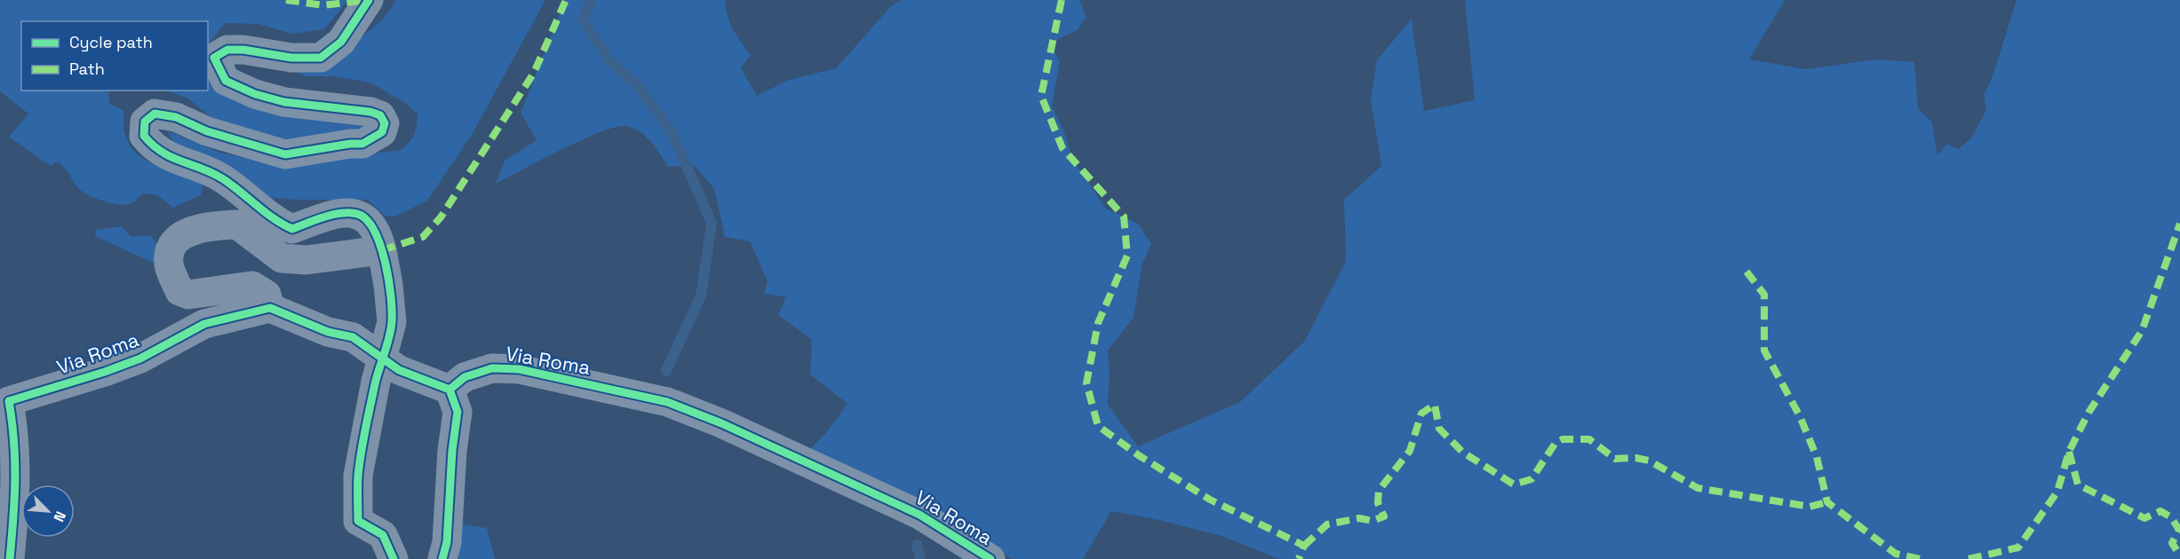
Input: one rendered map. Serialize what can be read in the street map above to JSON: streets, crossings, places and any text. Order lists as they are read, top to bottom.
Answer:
{
  "streets": {
    "street": ["Via Roma"]
  },
  "legend": ["Cycle path", "Path"],
  "north": "bottom right"
}
